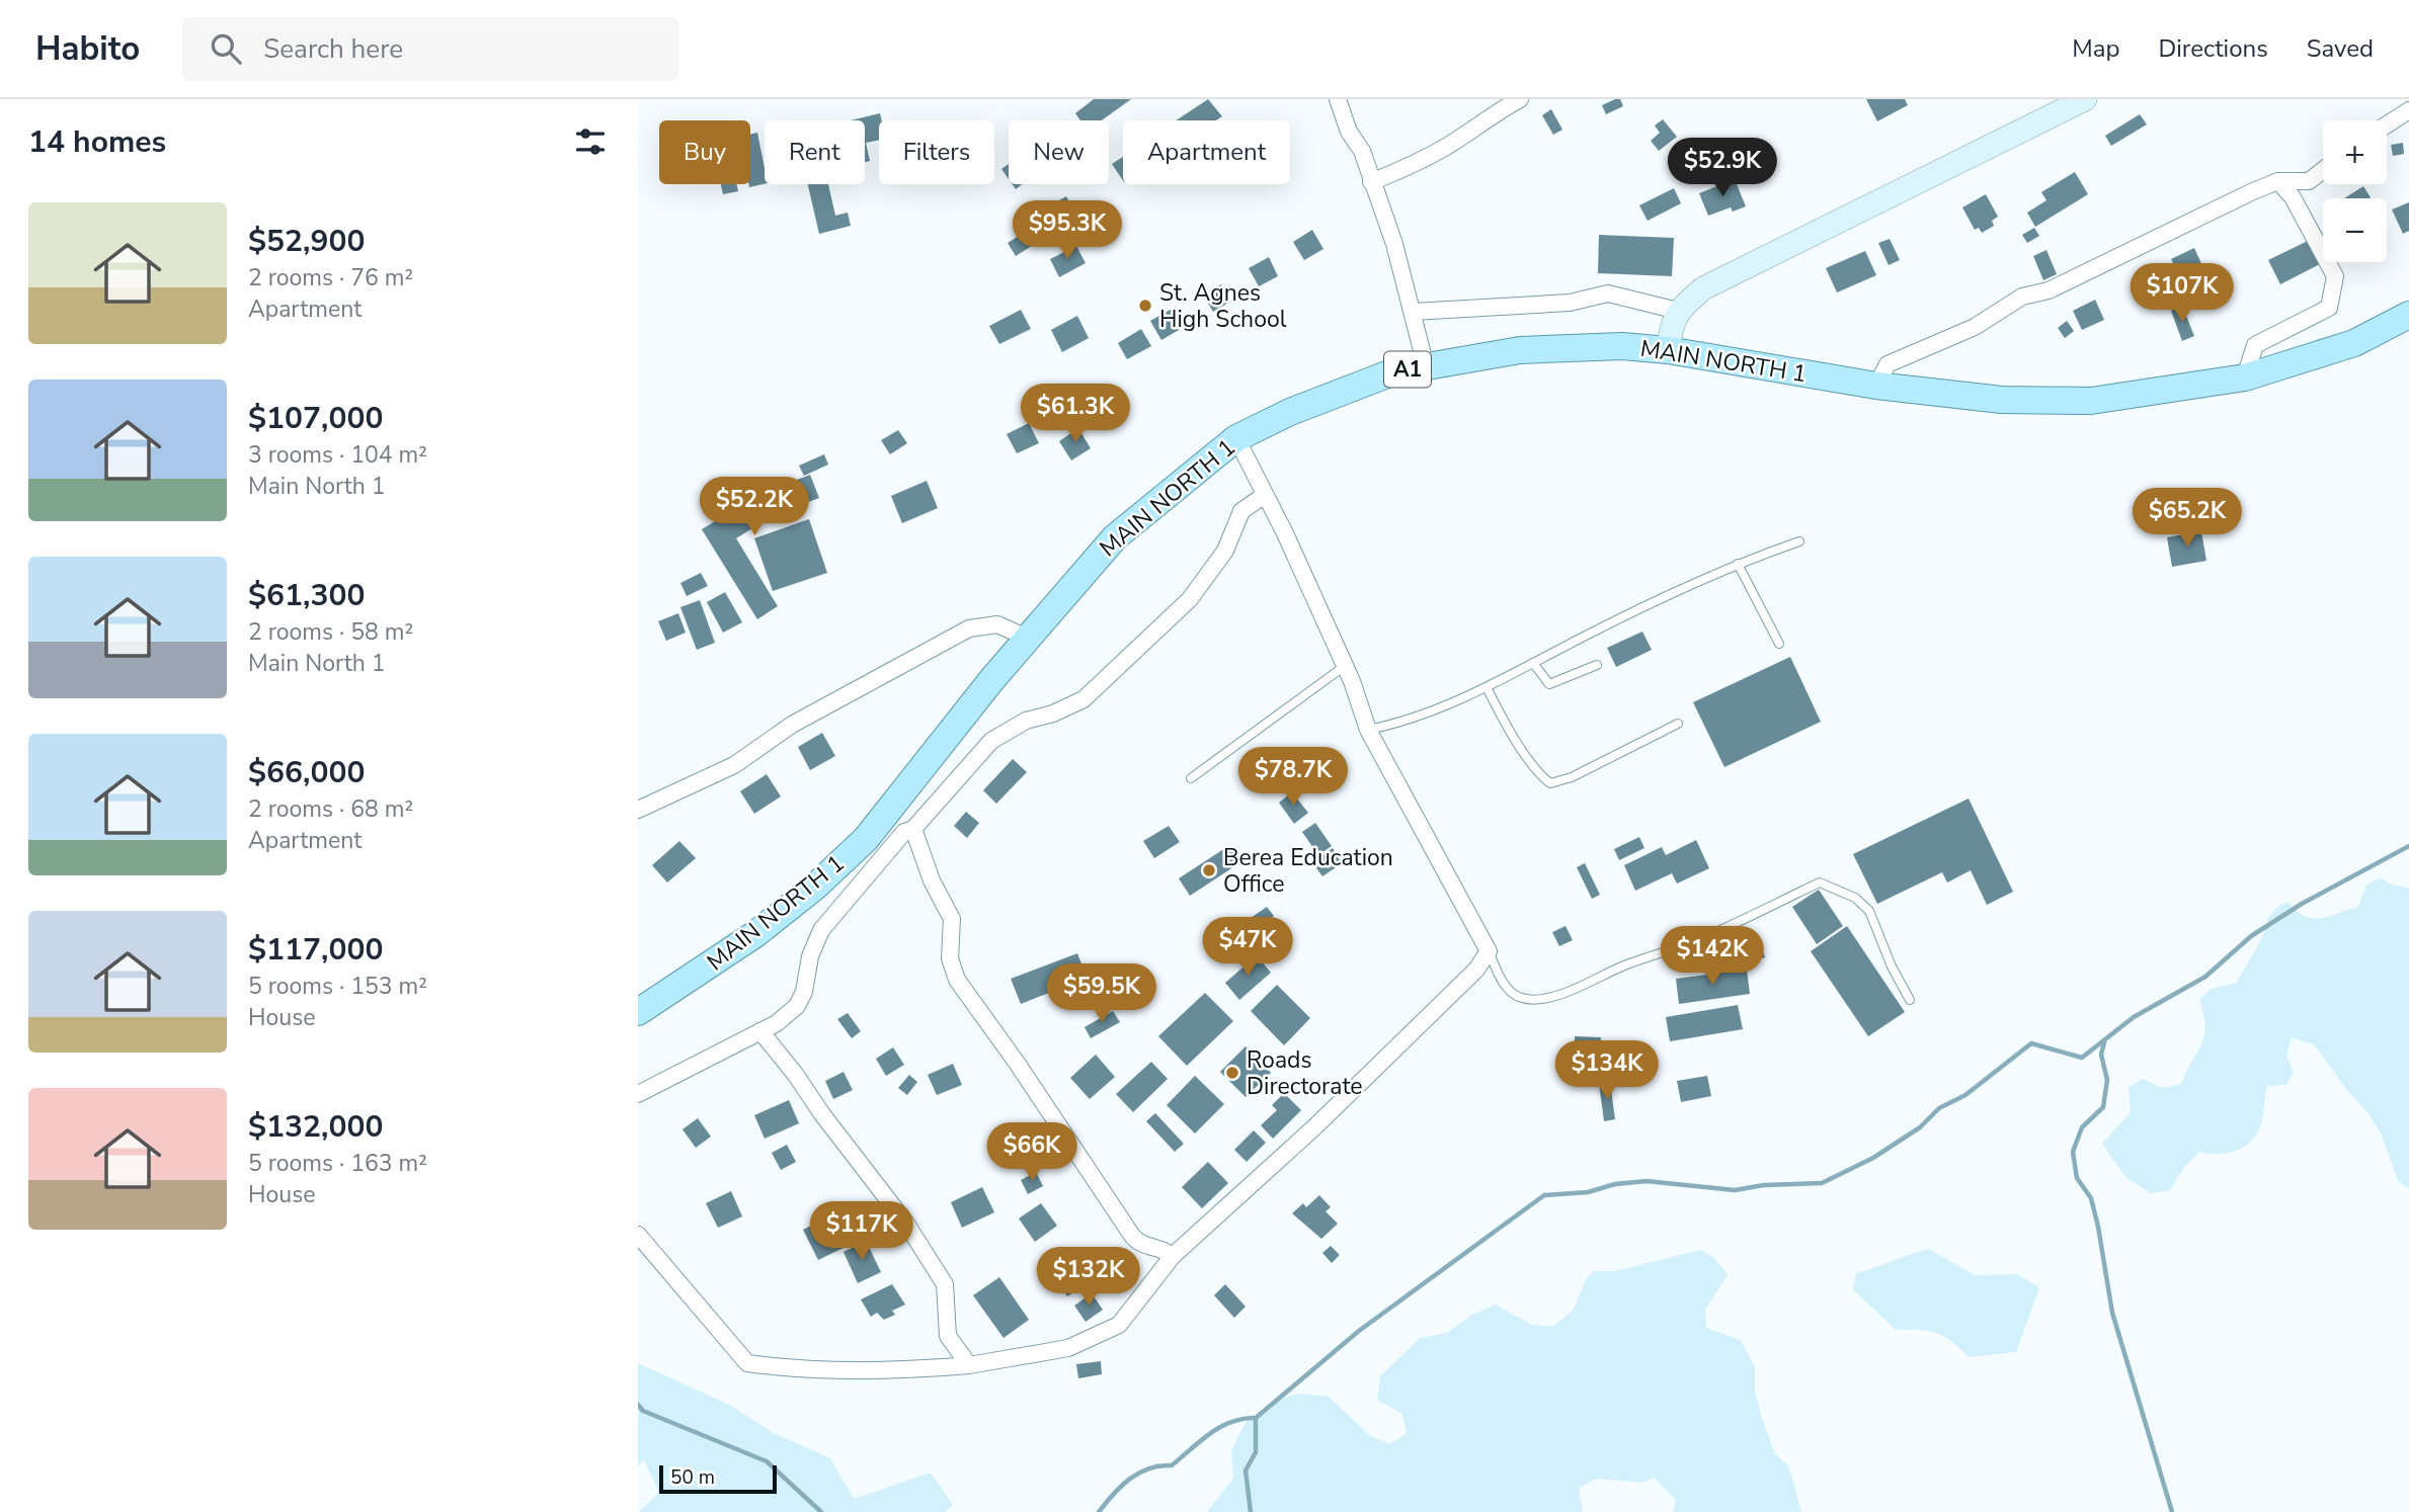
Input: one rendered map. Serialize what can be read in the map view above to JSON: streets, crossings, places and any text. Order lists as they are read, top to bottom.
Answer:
{
  "streets": {
    "main road": ["MAIN NORTH 1", "A1"]
  },
  "places": ["St. Agnes High School", "Berea Education Office", "Roads Directorate"],
  "scale_bar": "50 m",
  "page": {
    "header": "Habito",
    "search": "Search here",
    "nav": ["Map", "Directions", "Saved"],
    "heading": "14 homes",
    "map_buttons": ["+", "−"],
    "chip": [
      "Buy",
      "Rent",
      "Filters",
      "New",
      "Apartment"
    ],
    "price": [
      "$52.9K",
      "$95.3K",
      "$107K",
      "$61.3K",
      "$52.2K",
      "$65.2K",
      "$78.7K",
      "$47K",
      "$142K",
      "$59.5K",
      "$134K",
      "$66K",
      "$117K",
      "$132K"
    ],
    "list": [
      {
        "name": "$52,900",
        "note": "2 rooms · 76 m² · Apartment"
      },
      {
        "name": "$107,000",
        "note": "3 rooms · 104 m² · Main North 1"
      },
      {
        "name": "$61,300",
        "note": "2 rooms · 58 m² · Main North 1"
      },
      {
        "name": "$66,000",
        "note": "2 rooms · 68 m² · Apartment"
      },
      {
        "name": "$117,000",
        "note": "5 rooms · 153 m² · House"
      },
      {
        "name": "$132,000",
        "note": "5 rooms · 163 m² · House"
      }
    ],
    "scale": "50 m"
  }
}
